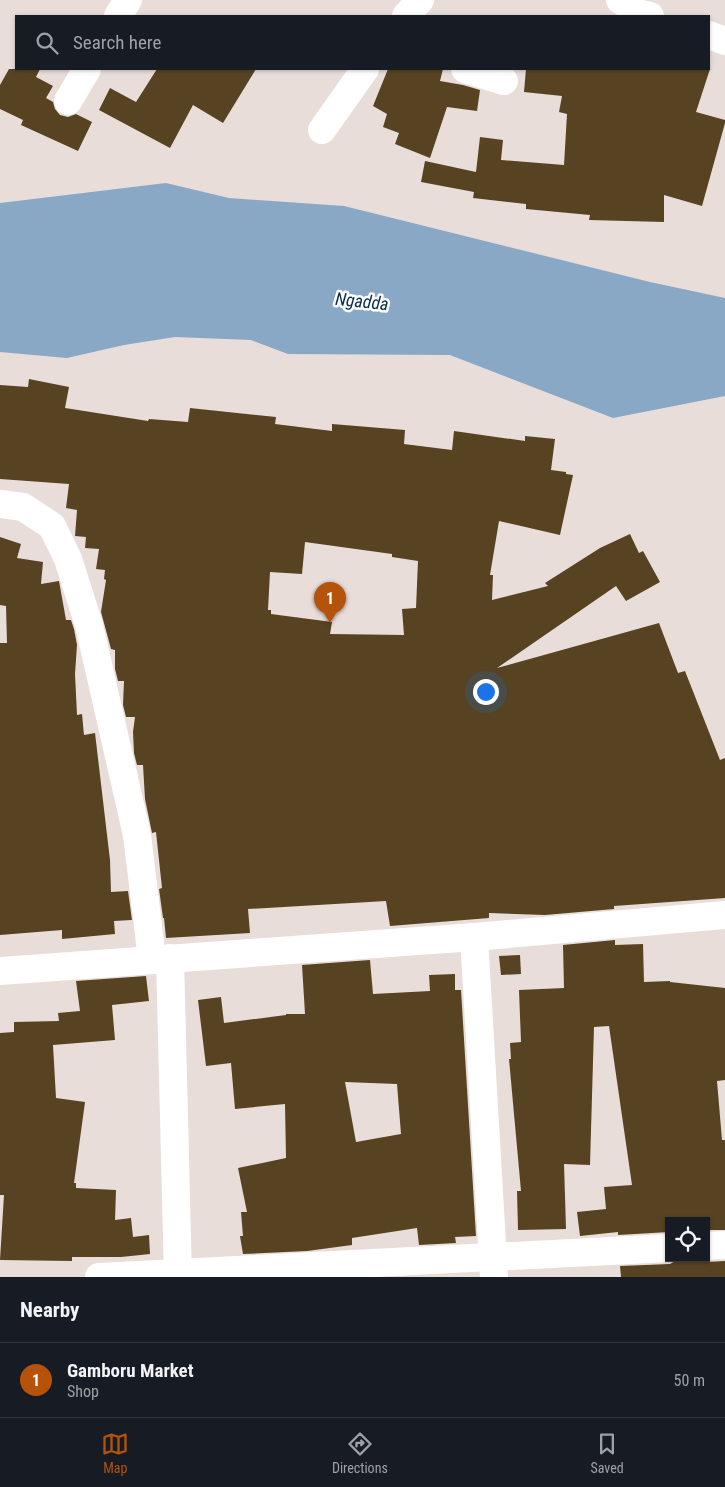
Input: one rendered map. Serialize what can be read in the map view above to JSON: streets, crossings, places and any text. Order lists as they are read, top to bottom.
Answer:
{
  "water": ["Ngadda"],
  "page": {
    "search": "Search here",
    "pins": "1",
    "heading": "Nearby",
    "list": [
      {
        "mark": "1",
        "name": "Gamboru Market",
        "note": "Shop",
        "value": "50 m"
      }
    ],
    "nav": ["Map", "Directions", "Saved"]
  }
}
